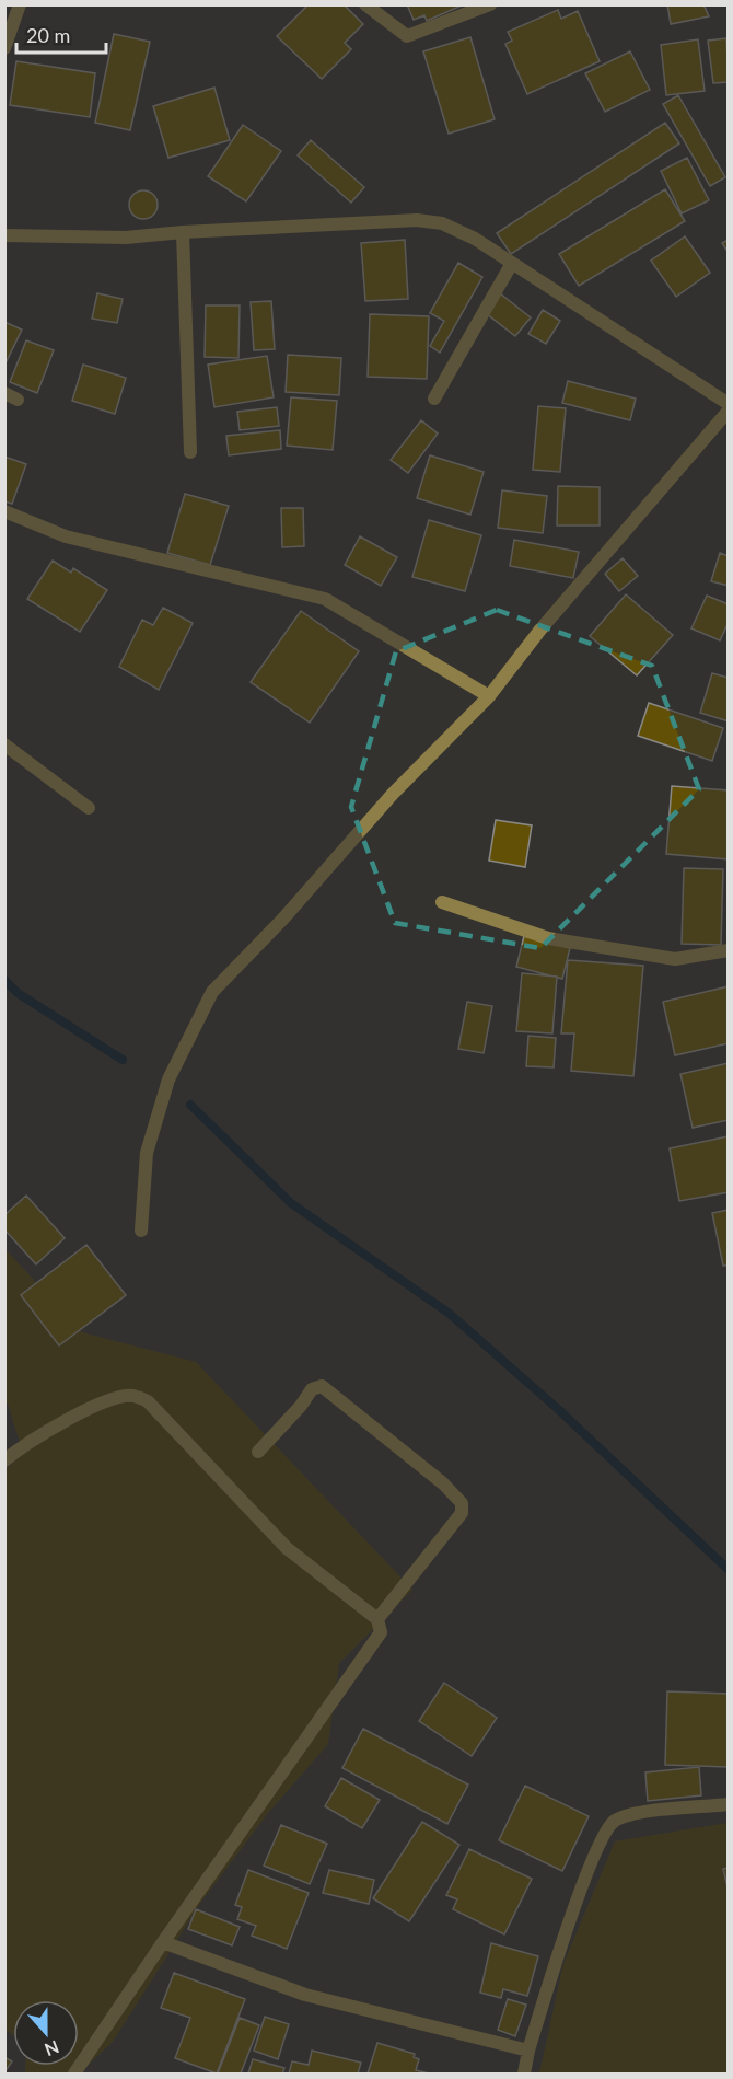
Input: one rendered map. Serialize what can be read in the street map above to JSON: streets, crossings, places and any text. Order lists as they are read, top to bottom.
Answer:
{
  "scale_bar": "20 m",
  "north": "bottom"
}
